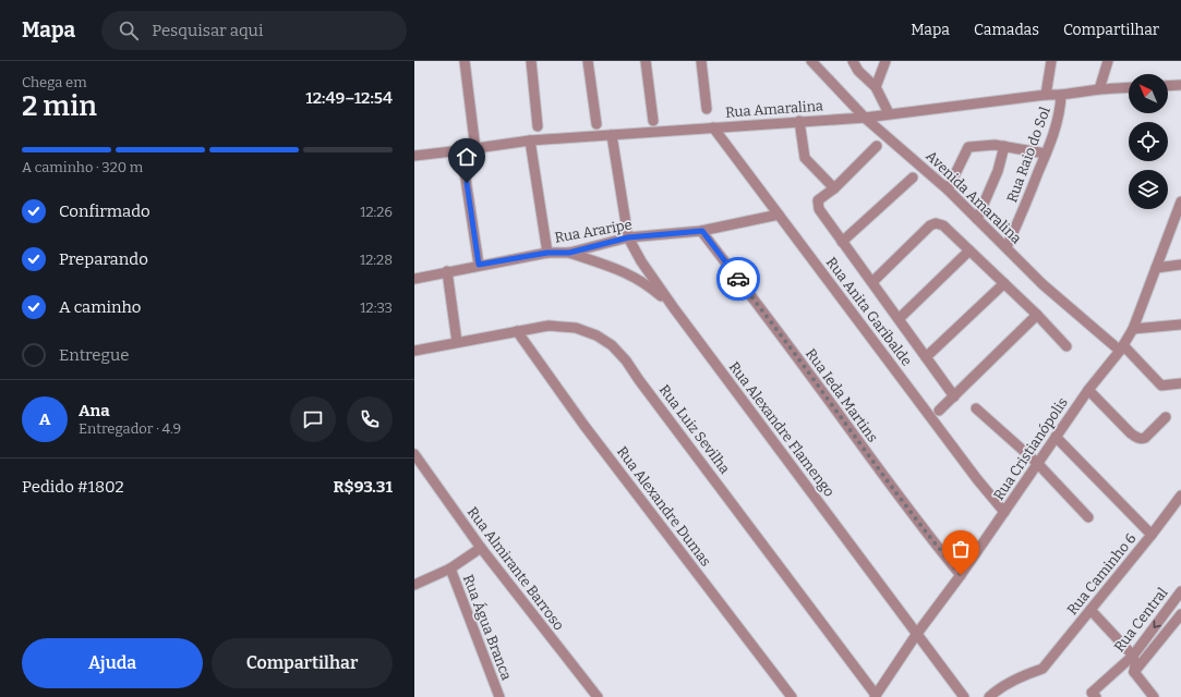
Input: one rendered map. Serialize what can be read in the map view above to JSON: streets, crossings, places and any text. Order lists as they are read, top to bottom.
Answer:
{
  "streets": {
    "street": [
      "Rua Amaralina",
      "Rua Raio do Sol",
      "Avenida Amaralina",
      "Rua Araripe",
      "Rua Anita Garibalde",
      "Rua Ieda Martins",
      "Rua Luiz Sevilha",
      "Rua Alexandre Flamengo",
      "Rua Cristianópolis",
      "Rua Alexandre Dumas",
      "Rua Almirante Barroso",
      "Rua Caminho 6",
      "Rua Central",
      "Rua Água Branca"
    ]
  },
  "crossings": [
    ["Rua Amaralina", "Rua Raio do Sol"],
    ["Rua Amaralina", "Avenida Amaralina"],
    ["Rua Amaralina", "Rua Anita Garibalde"],
    ["Rua Amaralina", "Rua Alexandre Flamengo"],
    ["Rua Raio do Sol", "Avenida Amaralina"],
    ["Avenida Amaralina", "Rua Cristianópolis"],
    ["Rua Araripe", "Rua Anita Garibalde"],
    ["Rua Araripe", "Rua Ieda Martins"],
    ["Rua Araripe", "Rua Alexandre Flamengo"],
    ["Rua Anita Garibalde", "Rua Cristianópolis"],
    ["Rua Ieda Martins", "Rua Cristianópolis"],
    ["Rua Luiz Sevilha", "Rua Cristianópolis"],
    ["Rua Luiz Sevilha", "Rua Alexandre Dumas"],
    ["Rua Alexandre Flamengo", "Rua Cristianópolis"]
  ],
  "north": "top left",
  "page": {
    "header": "Mapa",
    "search": "Pesquisar aqui",
    "nav": ["Mapa", "Camadas", "Compartilhar"],
    "heading": ["2 min", "Chega em", "12:49–12:54"],
    "panel": [
      "Ana",
      "Entregador · 4.9",
      "Pedido #1802",
      "R$93.31"
    ],
    "bar": "A caminho · 320 m",
    "list": [
      ["Confirmado", "12:26"],
      ["Preparando", "12:28"],
      ["A caminho", "12:33"],
      "Entregue"
    ],
    "round": "A",
    "buttons": ["Ajuda", "Compartilhar"]
  }
}
